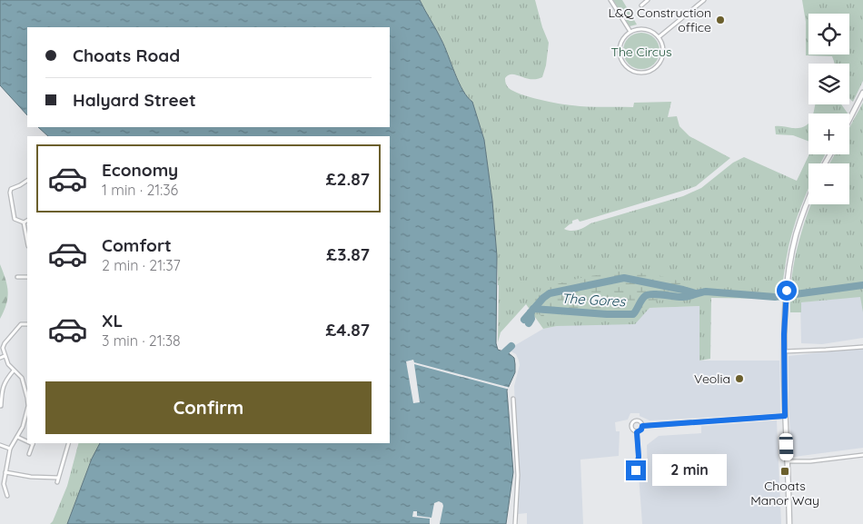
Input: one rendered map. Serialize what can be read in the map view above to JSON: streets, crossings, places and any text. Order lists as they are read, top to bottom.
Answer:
{
  "water": ["The Gores"],
  "parks": ["The Circus"],
  "places": {
    "other": ["L&Q Construction office", "Veolia"],
    "transit": ["Choats Manor Way"]
  },
  "page": {
    "map_buttons": ["+", "−"],
    "banner": ["Choats Road", "Halyard Street"],
    "list": [
      {
        "name": "Economy",
        "note": "1 min · 21:36",
        "value": "£2.87"
      },
      {
        "name": "Comfort",
        "note": "2 min · 21:37",
        "value": "£3.87"
      },
      {
        "name": "XL",
        "note": "3 min · 21:38",
        "value": "£4.87"
      }
    ],
    "buttons": "Confirm",
    "bubble": "2 min"
  }
}
